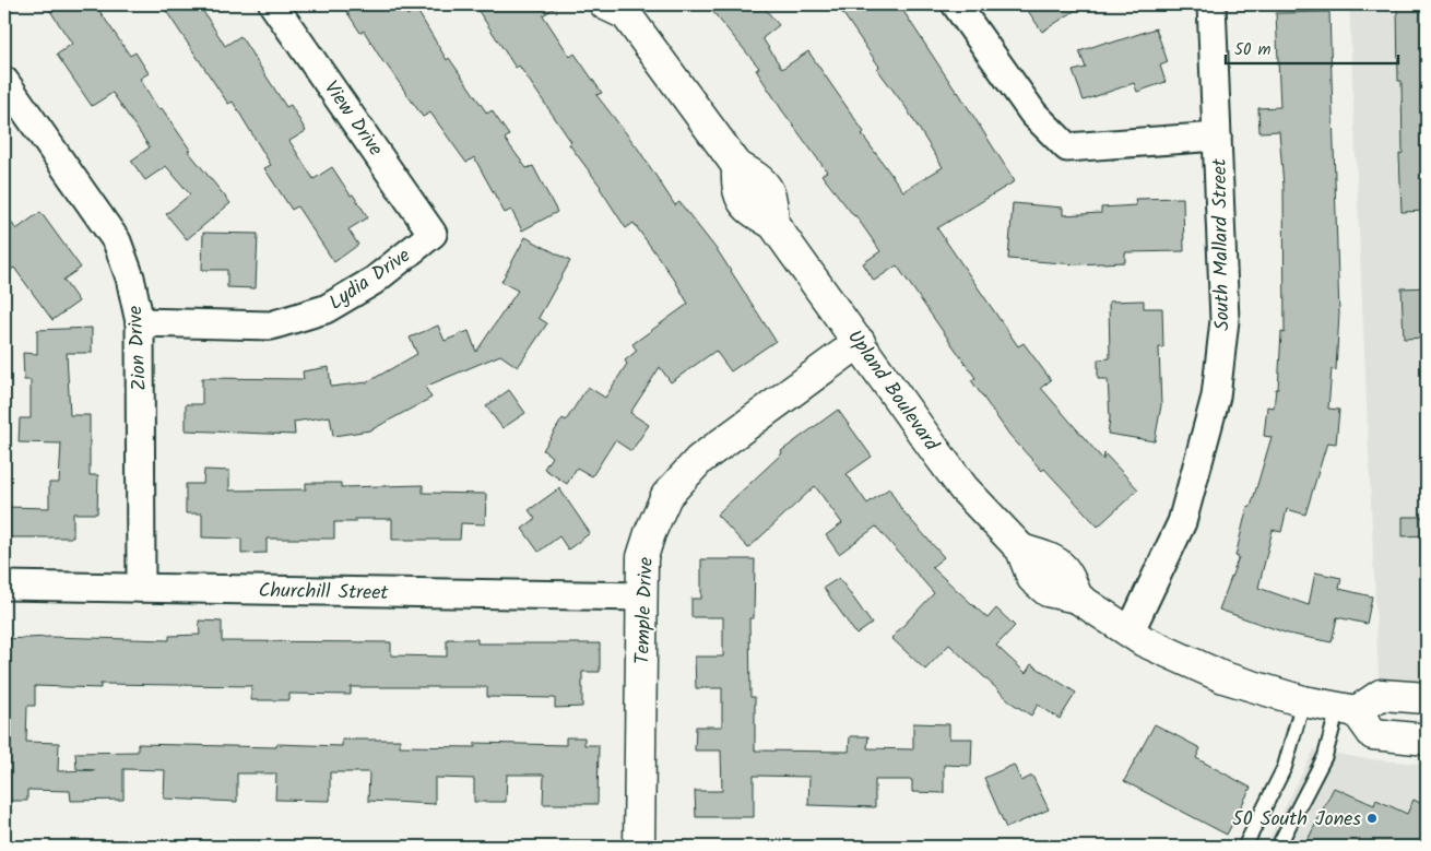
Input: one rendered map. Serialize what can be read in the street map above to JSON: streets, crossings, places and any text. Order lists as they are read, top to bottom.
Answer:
{
  "streets": {
    "street": [
      "View Drive",
      "South Mallard Street",
      "Lydia Drive",
      "Zion Drive",
      "Upland Boulevard",
      "Churchill Street",
      "Temple Drive"
    ]
  },
  "crossings": [
    ["View Drive", "Lydia Drive"],
    ["South Mallard Street", "Upland Boulevard"],
    ["Lydia Drive", "Zion Drive"],
    ["Zion Drive", "Churchill Street"],
    ["Upland Boulevard", "Temple Drive"],
    ["Churchill Street", "Temple Drive"]
  ],
  "places": ["50 South Jones"],
  "scale_bar": "50 m"
}
